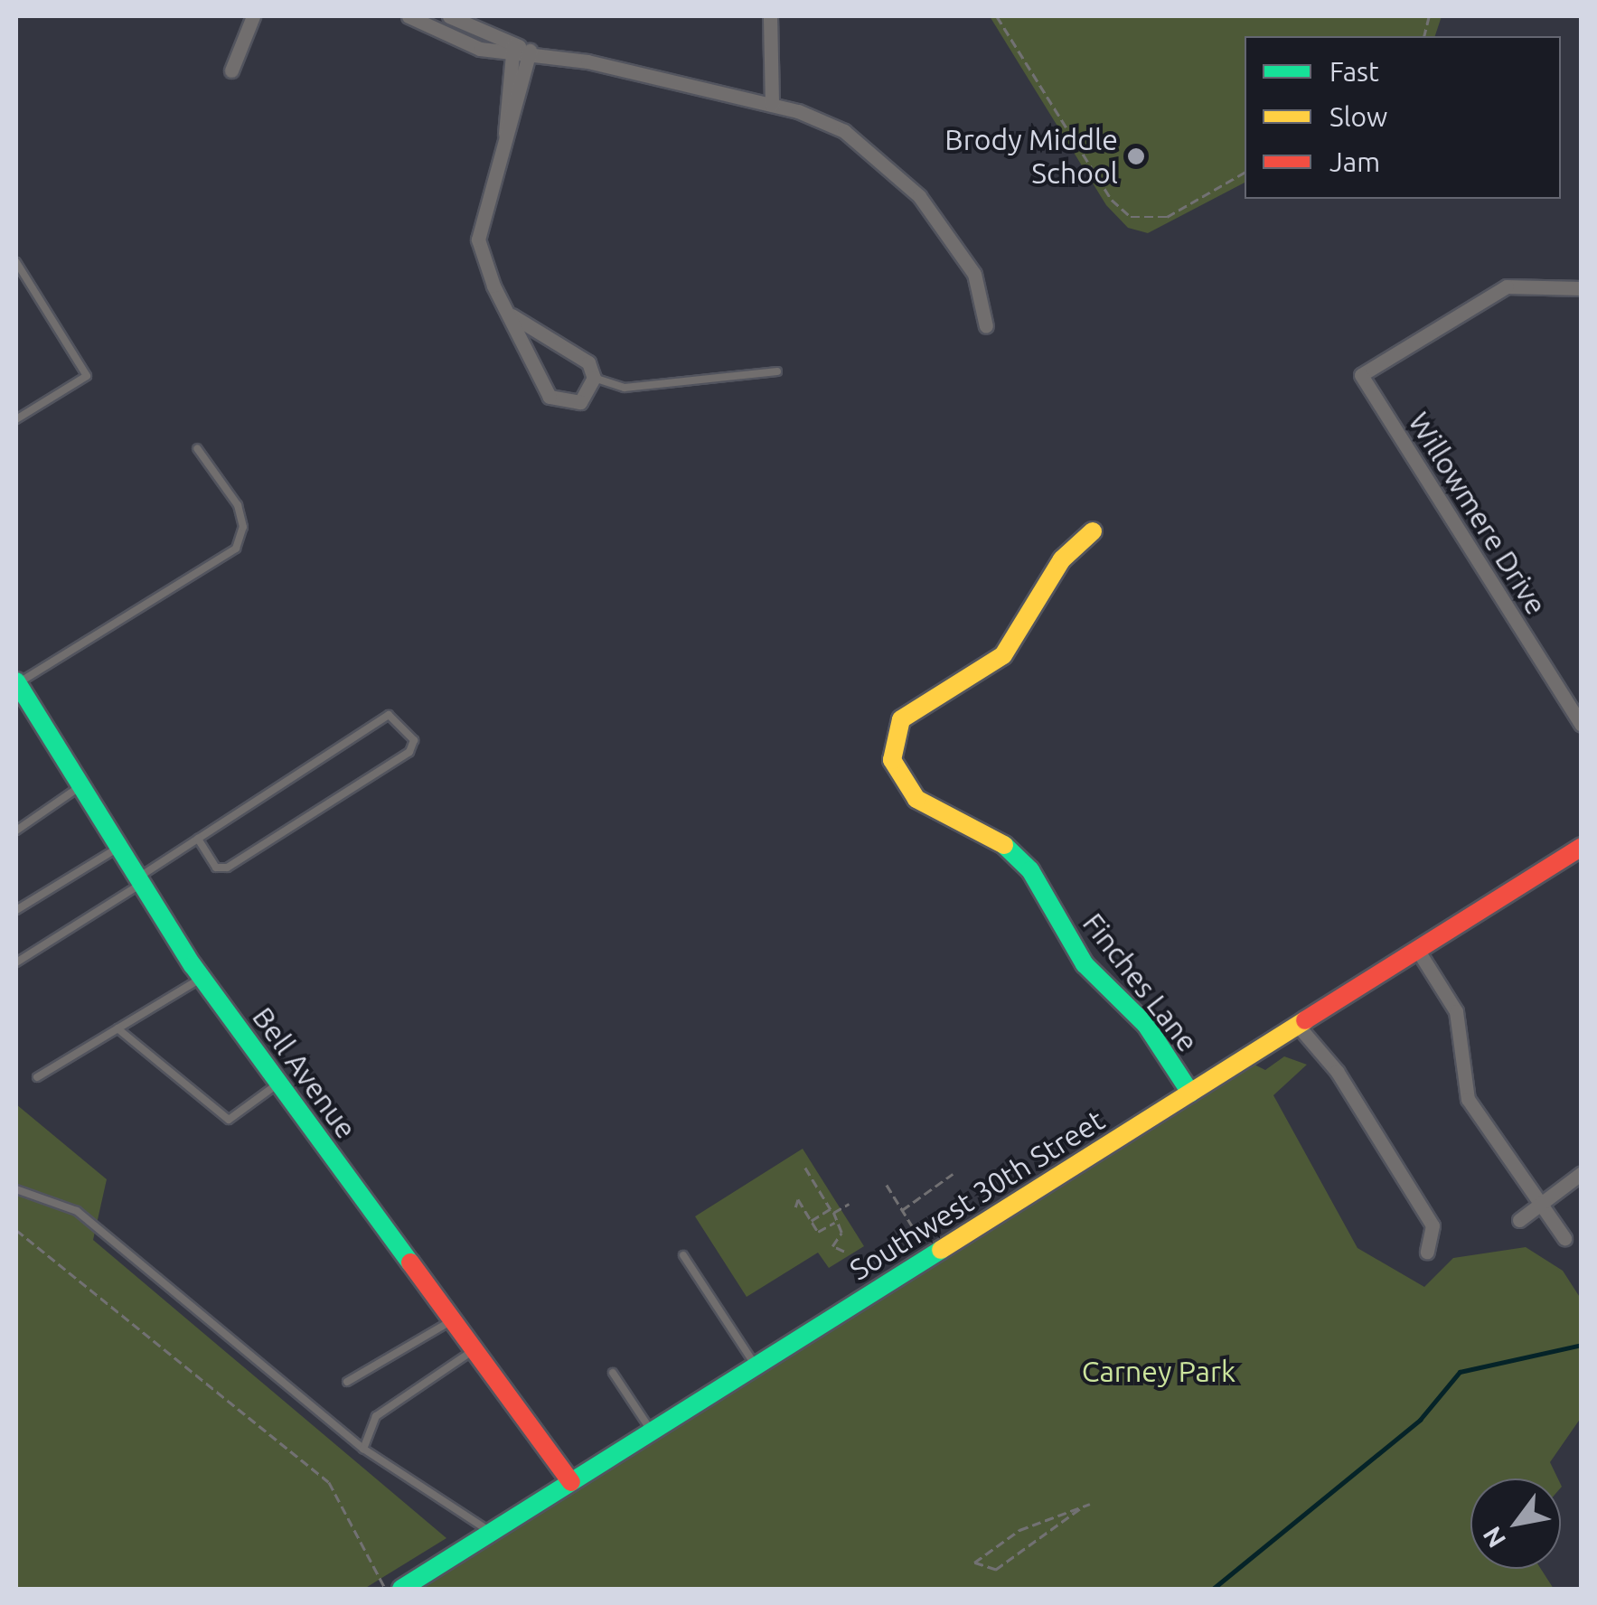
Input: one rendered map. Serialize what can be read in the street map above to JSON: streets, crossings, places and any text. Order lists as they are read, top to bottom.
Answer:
{
  "streets": {
    "street": [
      "Willowmere Drive",
      "Finches Lane",
      "Bell Avenue",
      "Southwest 30th Street"
    ]
  },
  "crossings": [
    ["Finches Lane", "Southwest 30th Street"],
    ["Bell Avenue", "Southwest 30th Street"]
  ],
  "parks": ["Carney Park"],
  "places": ["Brody Middle School"],
  "legend": ["Fast", "Slow", "Jam"],
  "north": "bottom left"
}
